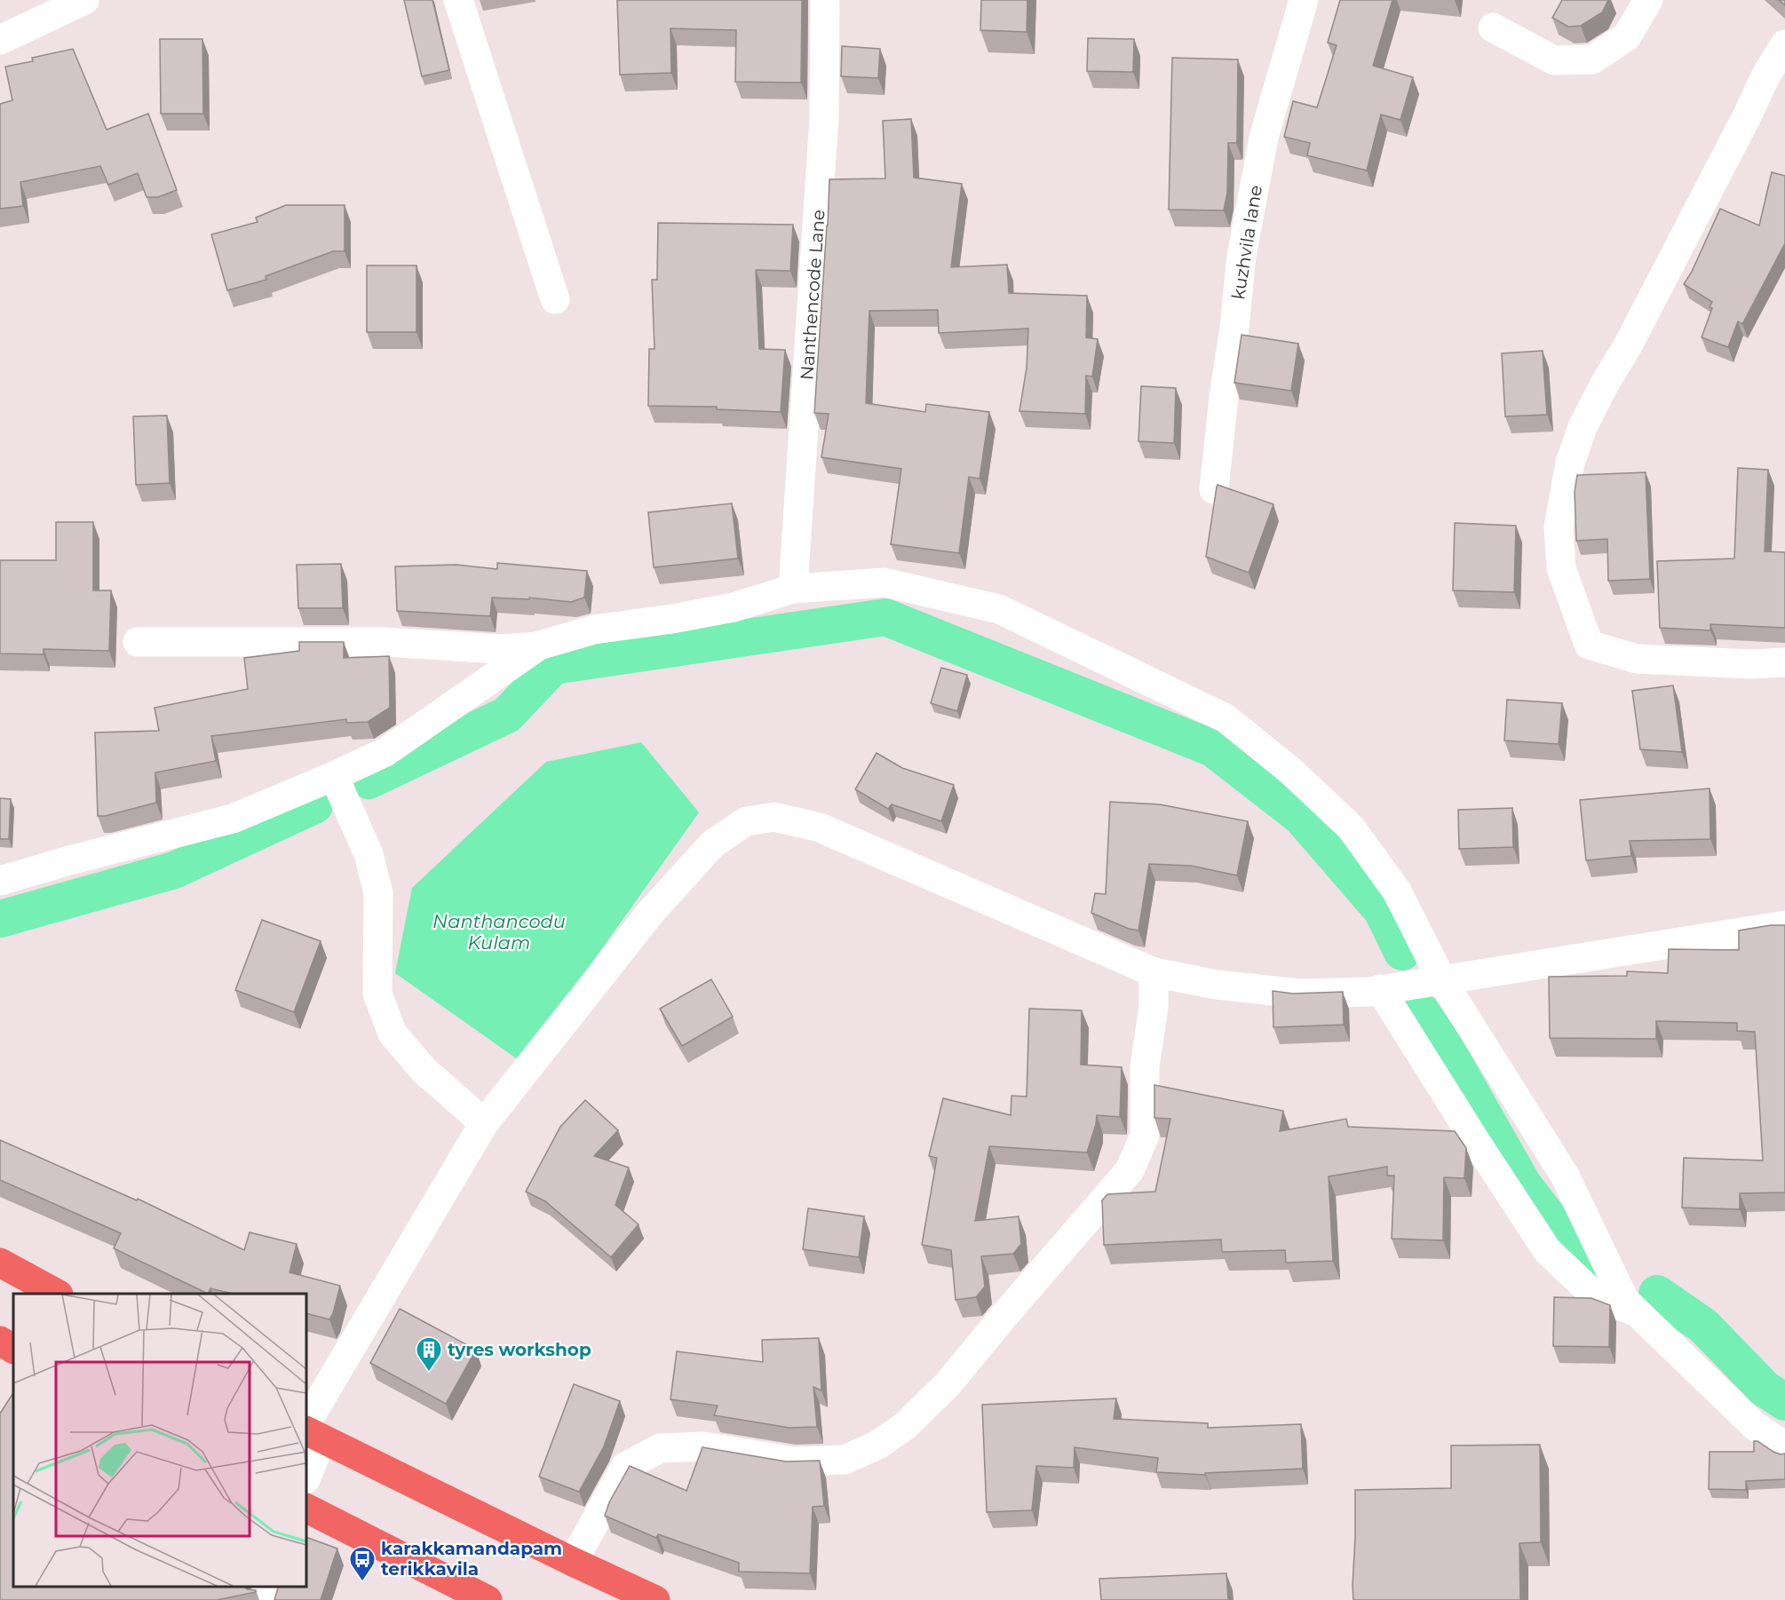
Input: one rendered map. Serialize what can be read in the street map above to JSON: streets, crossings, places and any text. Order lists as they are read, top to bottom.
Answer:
{
  "streets": {
    "street": ["kuzhvila lane", "Nanthencode Lane"]
  },
  "water": ["Nanthancodu Kulam"],
  "places": {
    "building": ["tyres workshop"],
    "bus stop": ["karakkamandapam terikkavila"]
  }
}
